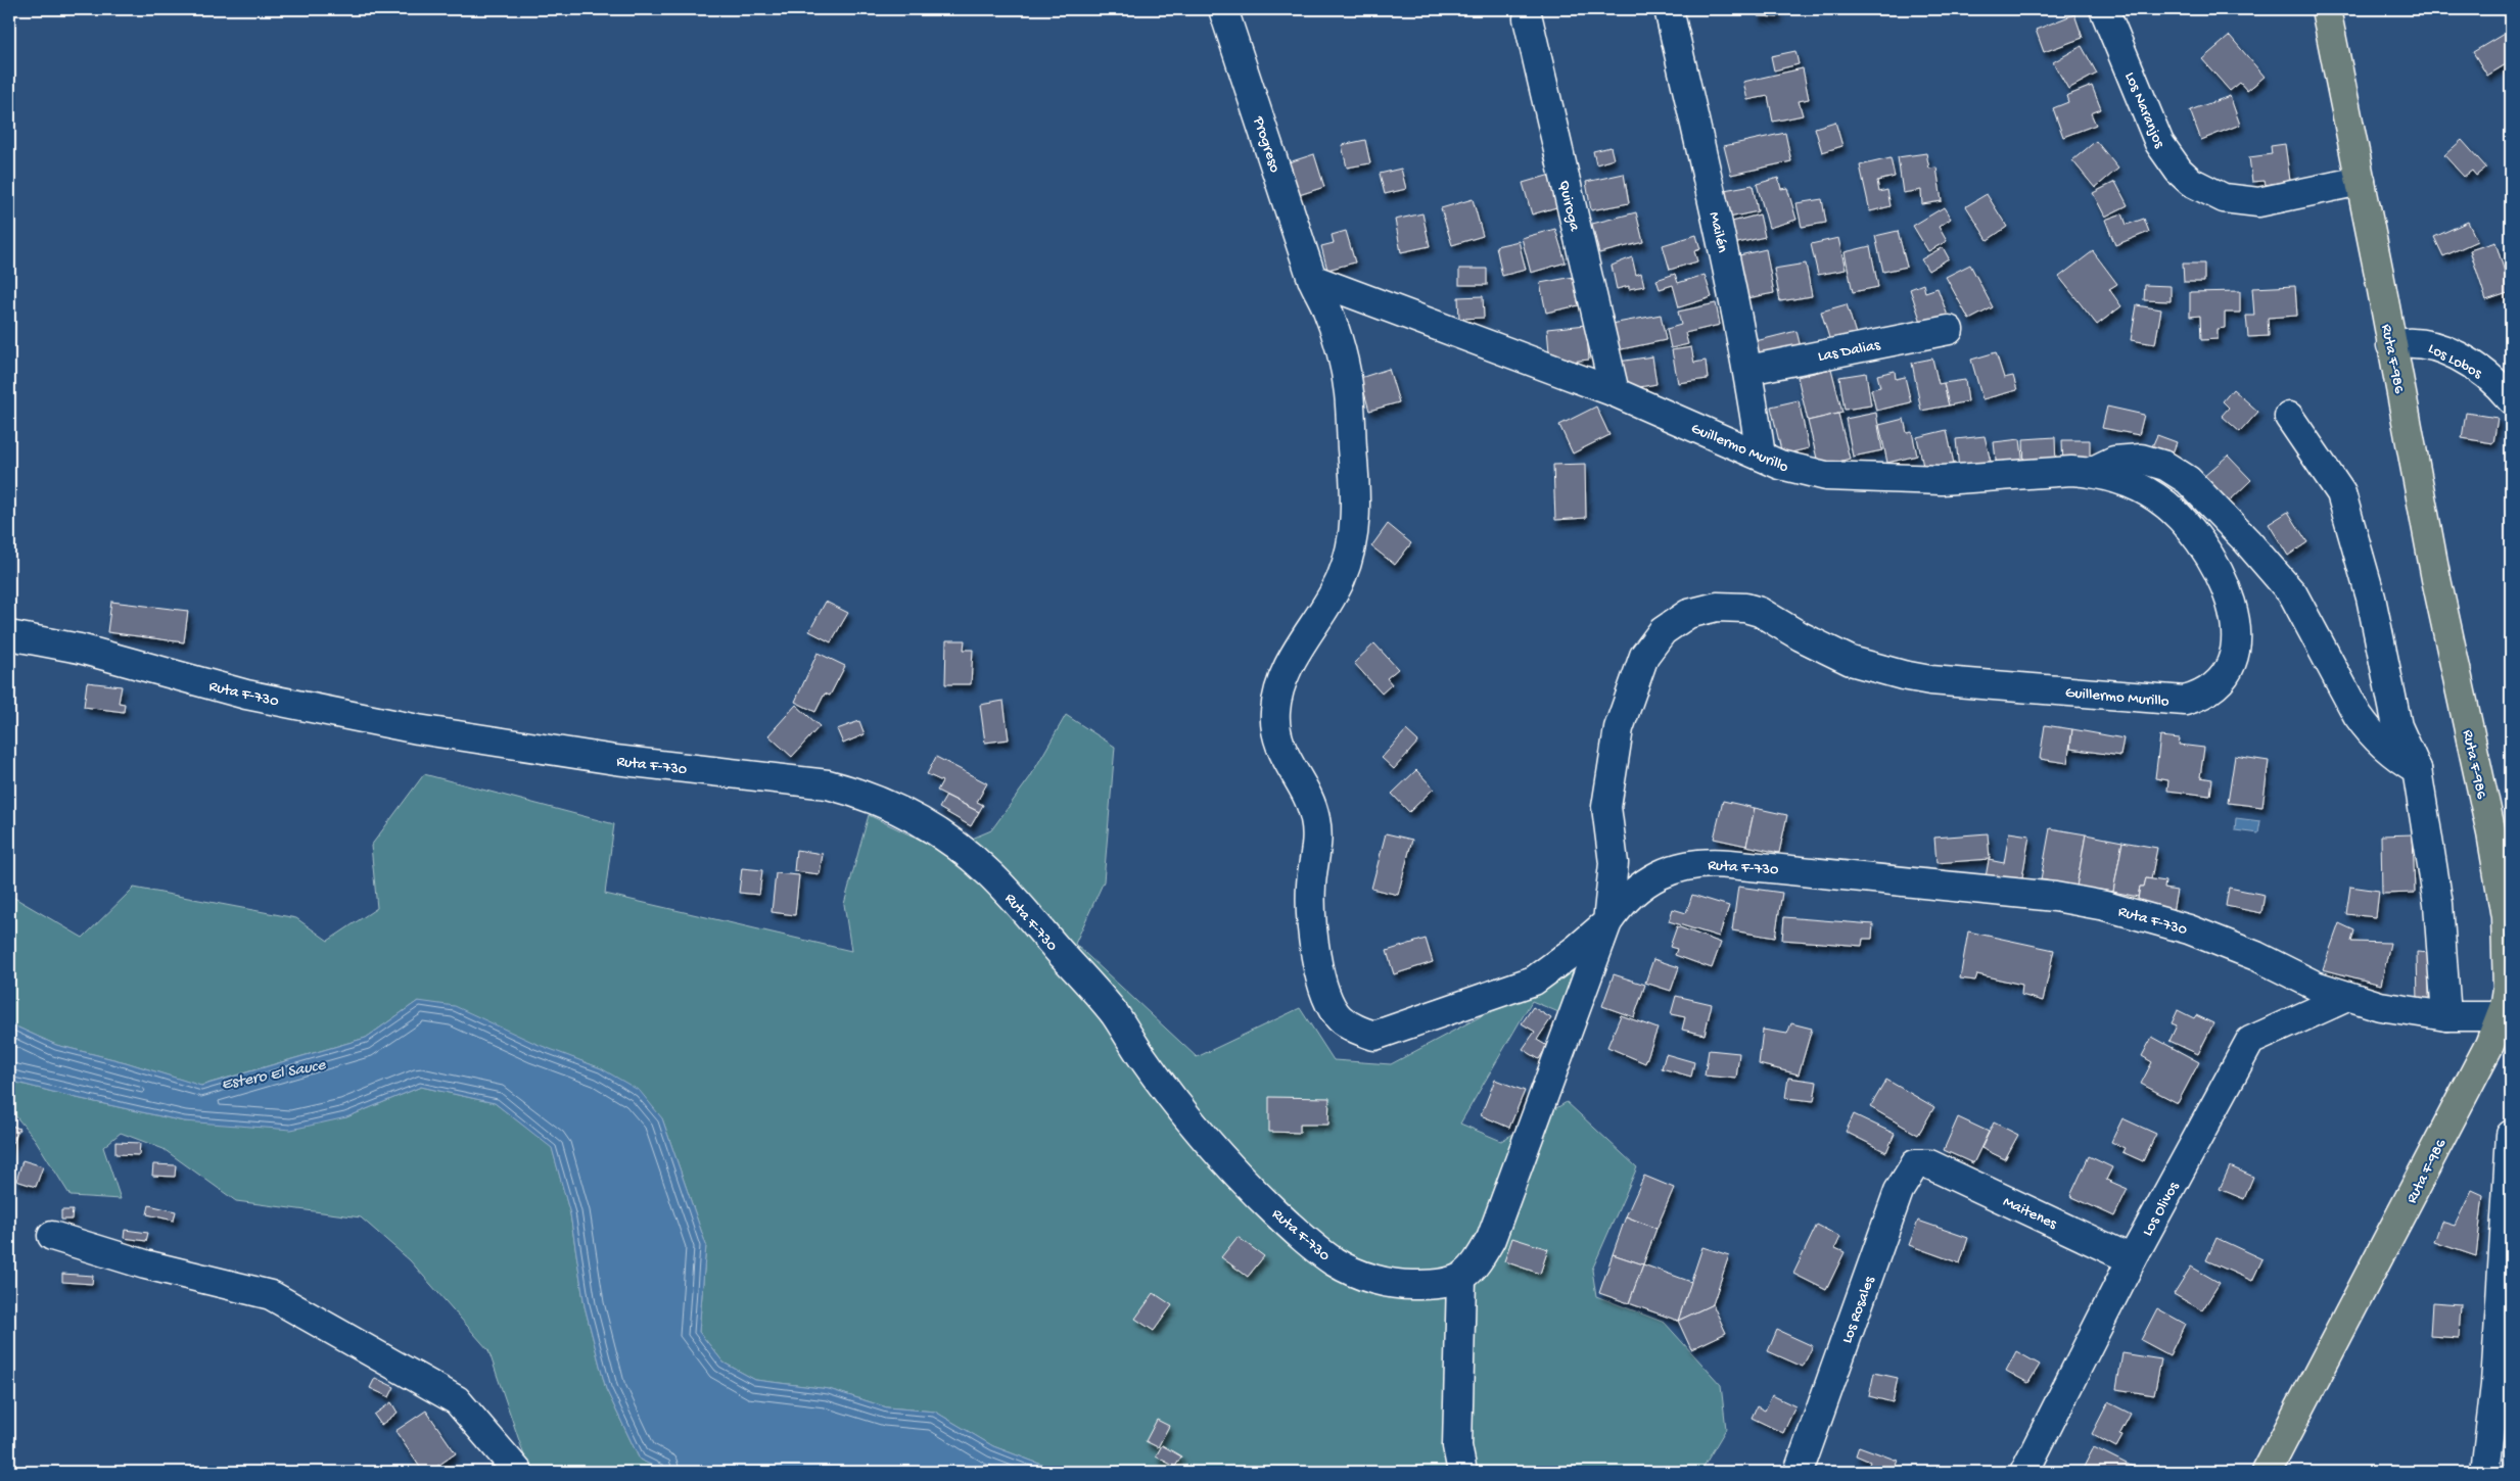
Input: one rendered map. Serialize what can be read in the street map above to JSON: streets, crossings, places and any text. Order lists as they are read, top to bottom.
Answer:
{
  "streets": {
    "main road": ["Ruta F-986"],
    "street": [
      "Los Naranjos",
      "Progreso",
      "Quiroga",
      "Mailén",
      "Las Dalias",
      "Los Lobos",
      "Guillermo Murillo",
      "Ruta F-730",
      "Los Olivos",
      "Maitenes",
      "Los Rosales"
    ]
  },
  "crossings": [
    ["Los Naranjos", "Ruta F-986"],
    ["Progreso", "Guillermo Murillo"],
    ["Progreso", "Ruta F-730"],
    ["Quiroga", "Guillermo Murillo"],
    ["Mailén", "Las Dalias"],
    ["Mailén", "Guillermo Murillo"],
    ["Ruta F-986", "Los Lobos"],
    ["Ruta F-986", "Ruta F-730"],
    ["Guillermo Murillo", "Ruta F-730"],
    ["Ruta F-730", "Los Olivos"],
    ["Los Olivos", "Maitenes"],
    ["Maitenes", "Los Rosales"]
  ],
  "water": ["Estero El Sauce"]
}
